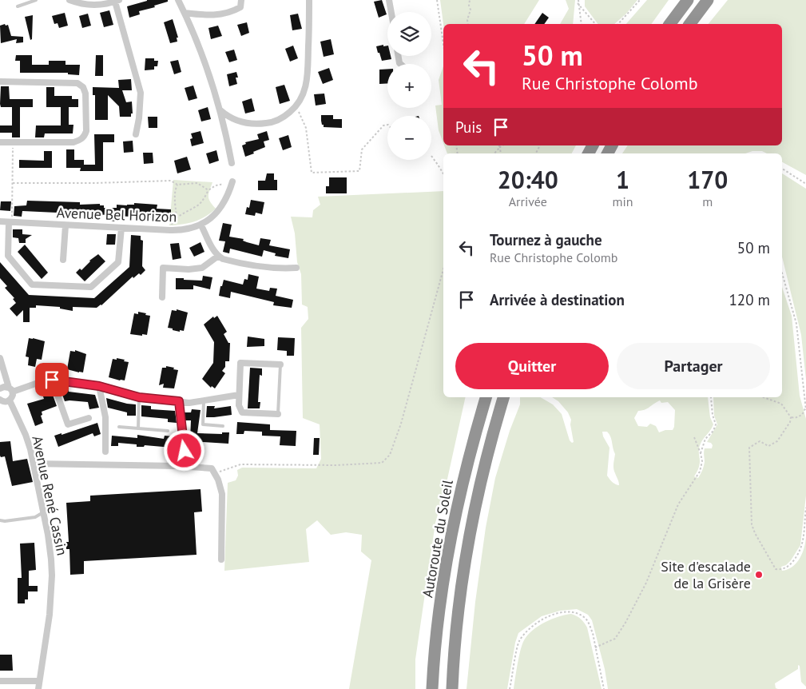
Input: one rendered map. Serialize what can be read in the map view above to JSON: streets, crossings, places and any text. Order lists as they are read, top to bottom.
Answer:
{
  "streets": {
    "highway": ["Autoroute du Soleil"],
    "street": ["Avenue Bel Horizon", "Avenue René Cassin"]
  },
  "places": ["Site d'escalade de la Grisère"],
  "page": {
    "map_buttons": ["+", "−"],
    "turn": ["50 m", "Rue Christophe Colomb"],
    "then": "Puis",
    "eta": [
      "20:40",
      "Arrivée",
      "1",
      "min",
      "170",
      "m"
    ],
    "list": [
      {
        "name": "Tournez à gauche",
        "note": "Rue Christophe Colomb",
        "value": "50 m"
      },
      {
        "name": "Arrivée à destination",
        "value": "120 m"
      }
    ],
    "buttons": ["Quitter", "Partager"]
  }
}
